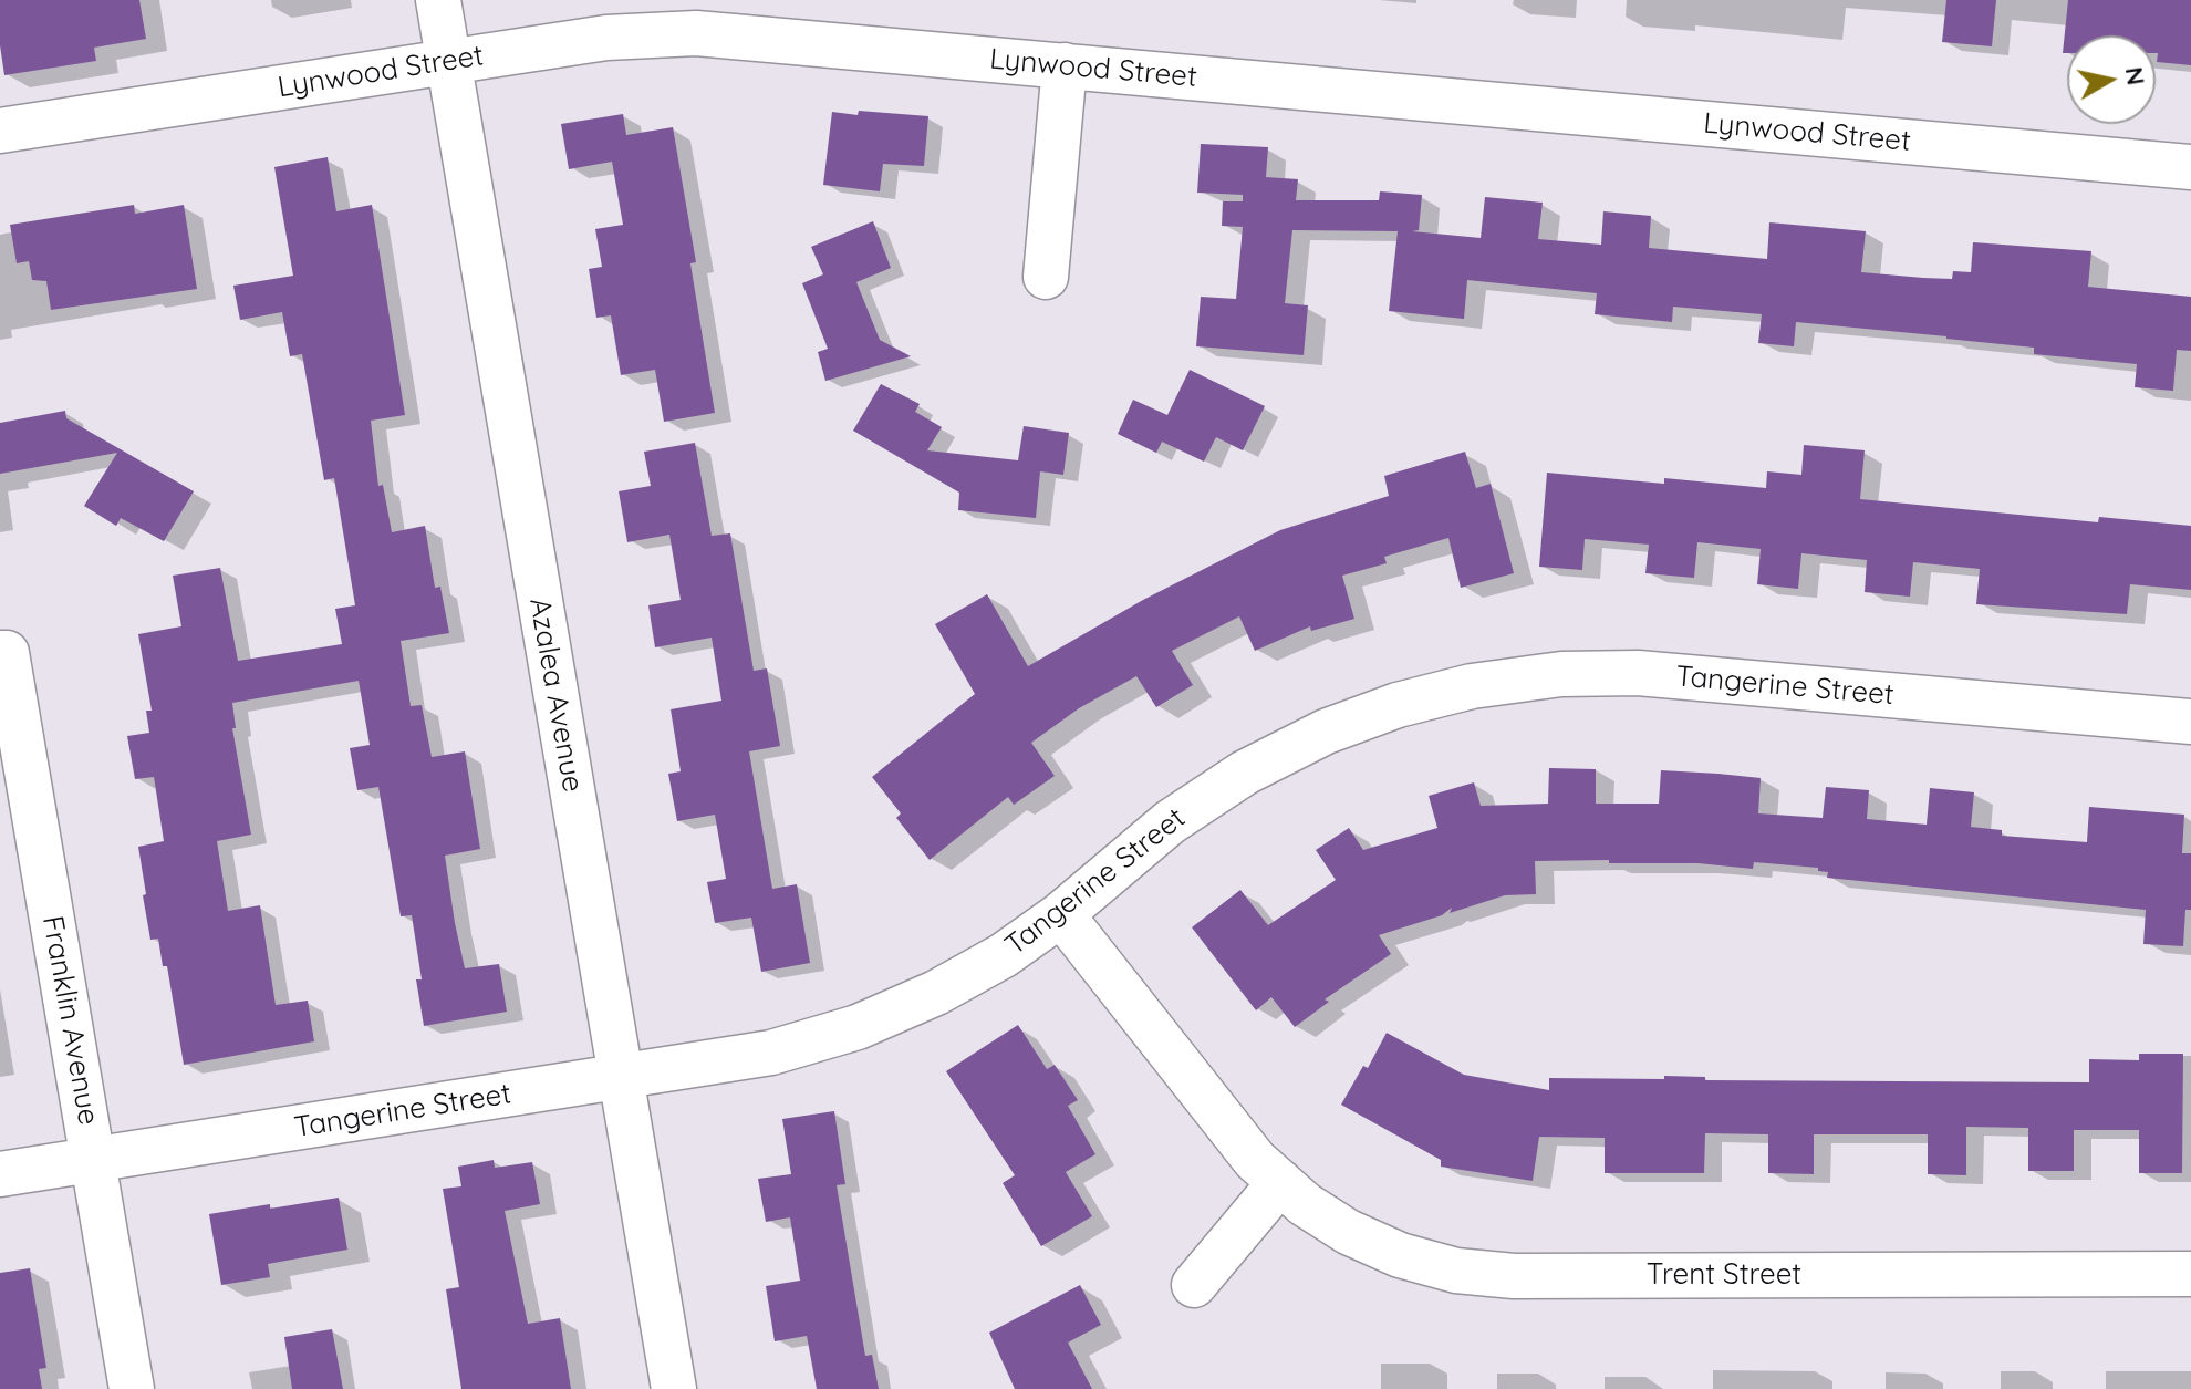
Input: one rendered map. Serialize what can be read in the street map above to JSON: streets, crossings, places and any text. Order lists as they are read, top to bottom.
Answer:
{
  "streets": {
    "street": [
      "Lynwood Street",
      "Tangerine Street",
      "Azalea Avenue",
      "Franklin Avenue",
      "Trent Street"
    ]
  },
  "crossings": [
    ["Lynwood Street", "Azalea Avenue"],
    ["Tangerine Street", "Azalea Avenue"],
    ["Tangerine Street", "Franklin Avenue"],
    ["Tangerine Street", "Trent Street"]
  ],
  "north": "right"
}
